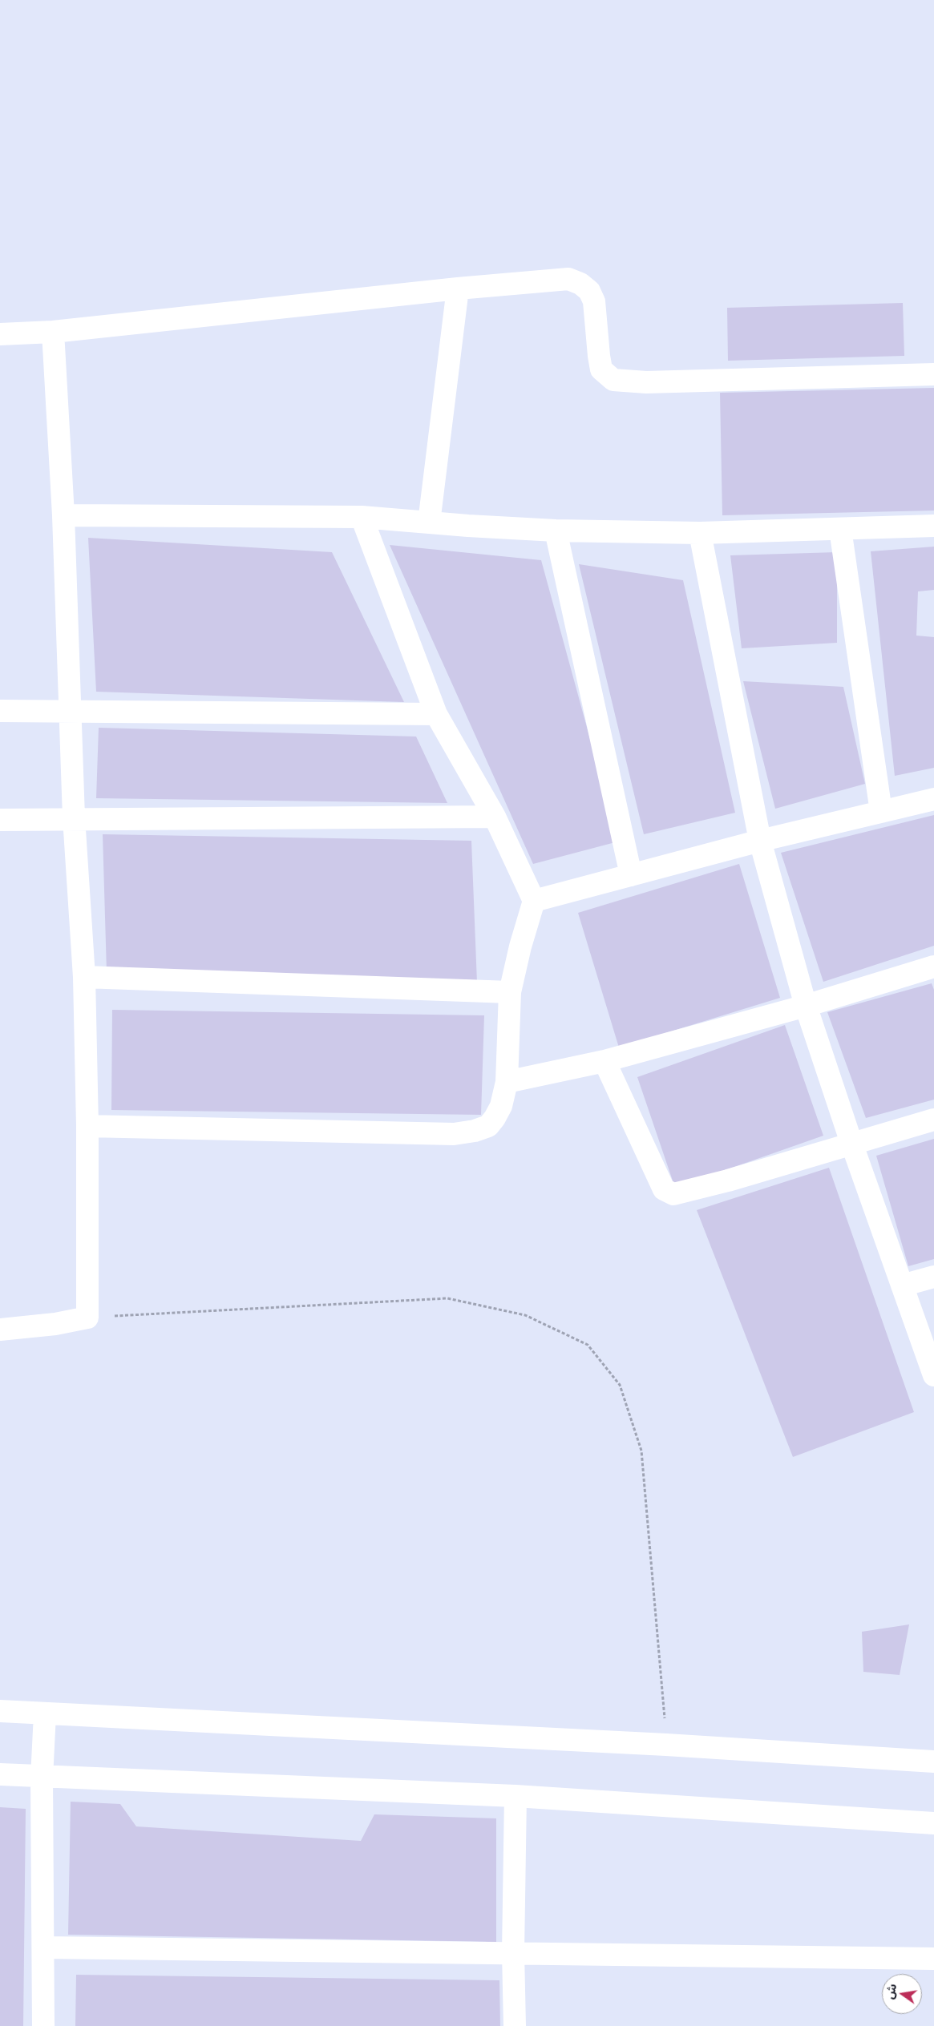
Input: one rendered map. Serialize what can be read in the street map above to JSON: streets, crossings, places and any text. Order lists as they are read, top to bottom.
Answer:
{
  "north": "left"
}
